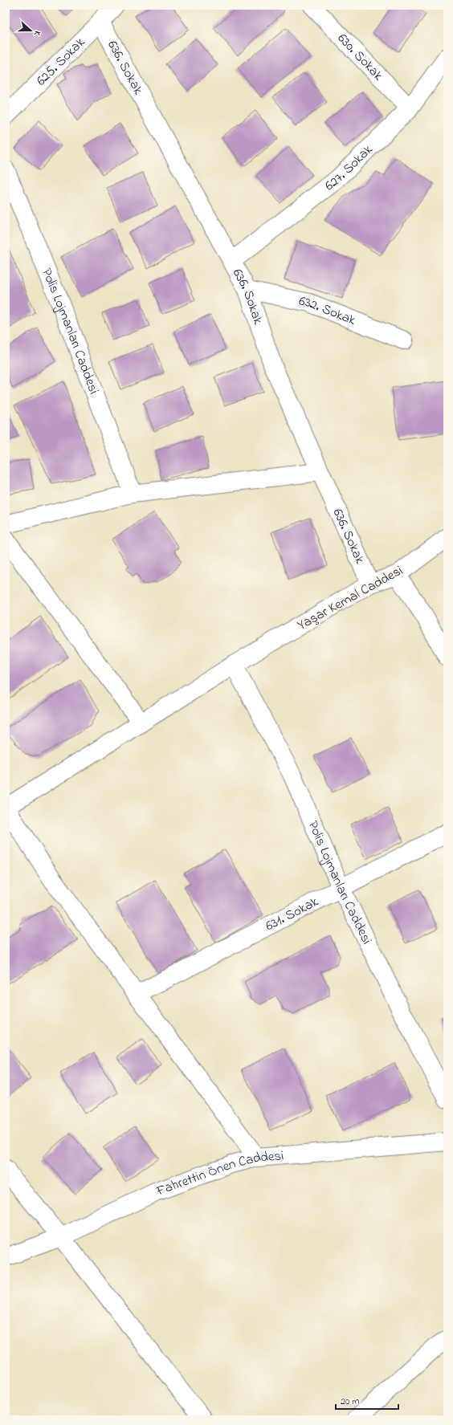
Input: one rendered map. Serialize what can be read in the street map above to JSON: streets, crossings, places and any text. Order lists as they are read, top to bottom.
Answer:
{
  "streets": {
    "street": [
      "630. Sokak",
      "625. Sokak",
      "636. Sokak",
      "627. Sokak",
      "632. Sokak",
      "Polis Lojmanları Caddesi",
      "Yaşar Kemal Caddesi",
      "631. Sokak",
      "Fahrettin Önen Caddesi"
    ]
  },
  "crossings": [
    ["630. Sokak", "627. Sokak"],
    ["625. Sokak", "636. Sokak"],
    ["636. Sokak", "627. Sokak"],
    ["636. Sokak", "632. Sokak"],
    ["636. Sokak", "Yaşar Kemal Caddesi"],
    ["Polis Lojmanları Caddesi", "Yaşar Kemal Caddesi"],
    ["Polis Lojmanları Caddesi", "631. Sokak"]
  ],
  "scale_bar": "20 m",
  "north": "right"
}
